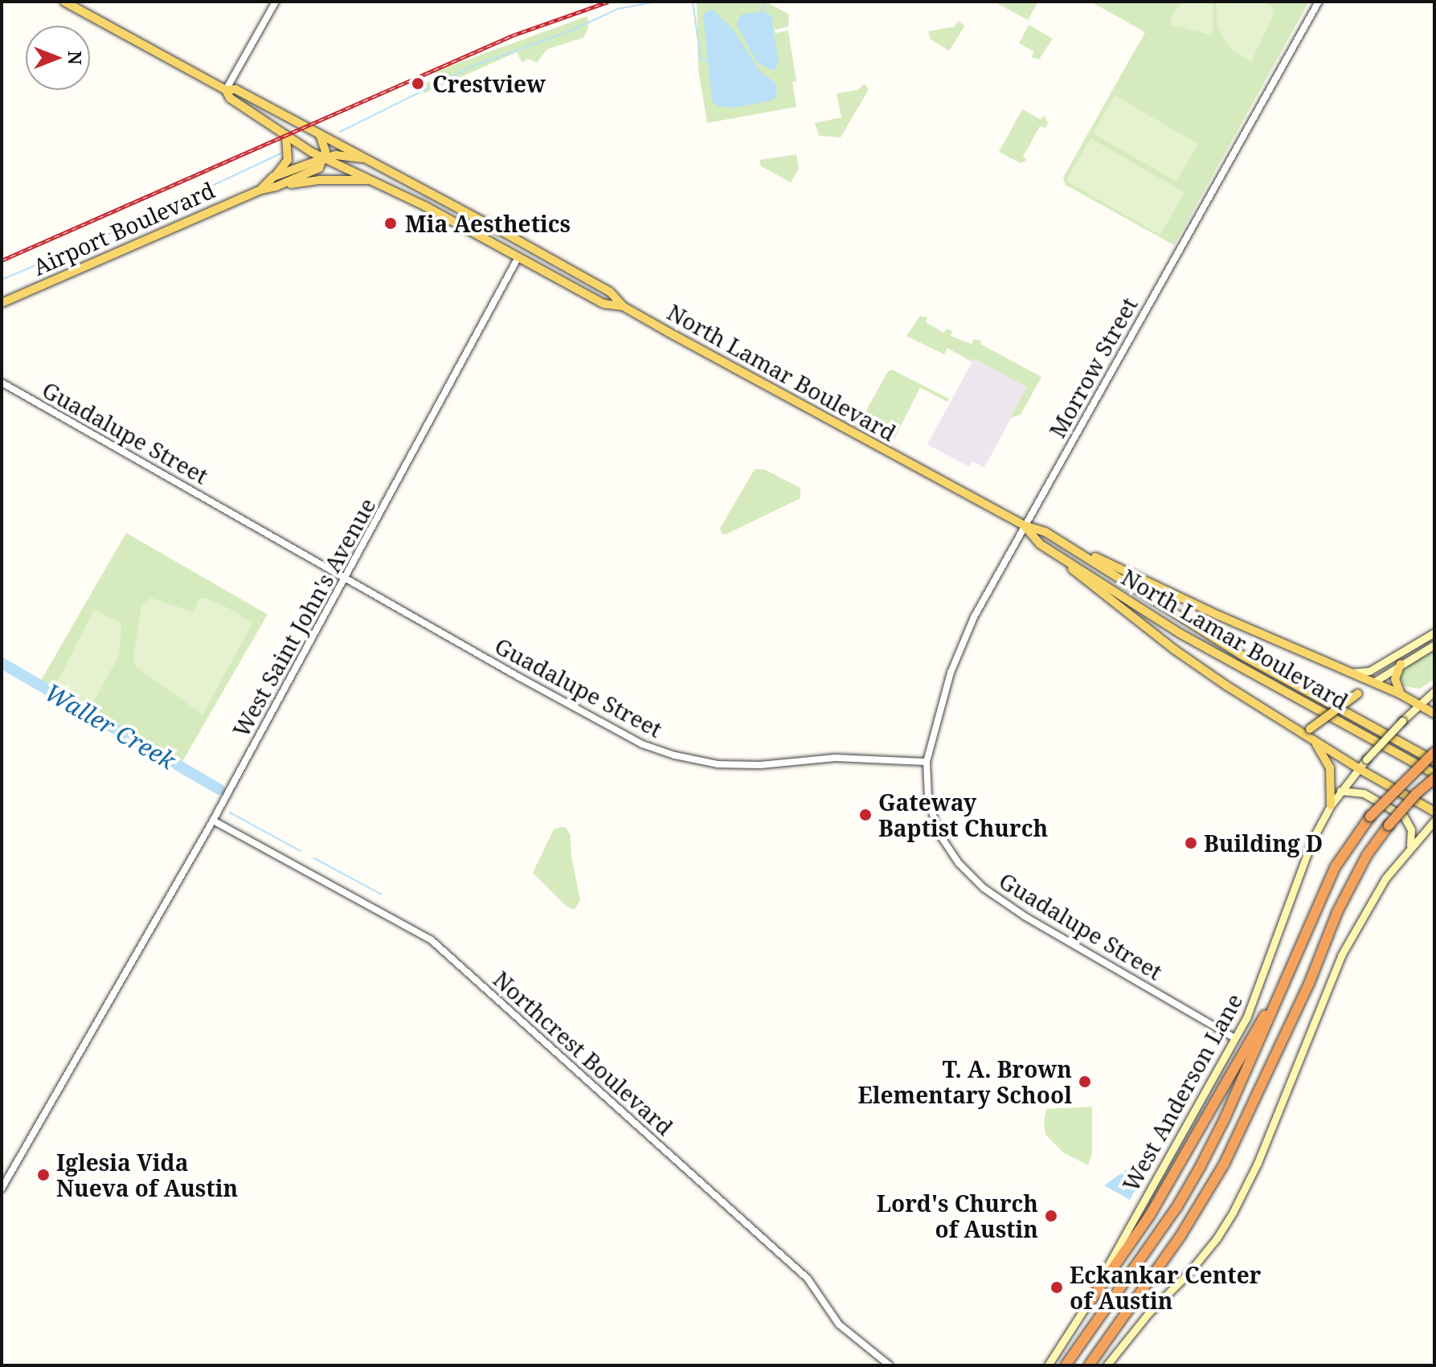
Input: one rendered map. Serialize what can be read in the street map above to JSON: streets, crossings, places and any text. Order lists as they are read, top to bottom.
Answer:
{
  "streets": {
    "main road": ["Airport Boulevard", "North Lamar Boulevard", "West Anderson Lane"],
    "street": [
      "Morrow Street",
      "Guadalupe Street",
      "West Saint John's Avenue",
      "Northcrest Boulevard"
    ]
  },
  "crossings": [
    ["Airport Boulevard", "North Lamar Boulevard"],
    ["Morrow Street", "North Lamar Boulevard"],
    ["Morrow Street", "Guadalupe Street"],
    ["North Lamar Boulevard", "West Saint John's Avenue"],
    ["Guadalupe Street", "West Saint John's Avenue"],
    ["Guadalupe Street", "West Anderson Lane"],
    ["West Saint John's Avenue", "Northcrest Boulevard"]
  ],
  "water": ["Waller Creek"],
  "places": [
    "Crestview",
    "Mia Aesthetics",
    "Gateway Baptist Church",
    "Building D",
    "T. A. Brown Elementary School",
    "Iglesia Vida Nueva of Austin",
    "Lord's Church of Austin",
    "Eckankar Center of Austin"
  ],
  "north": "right"
}
